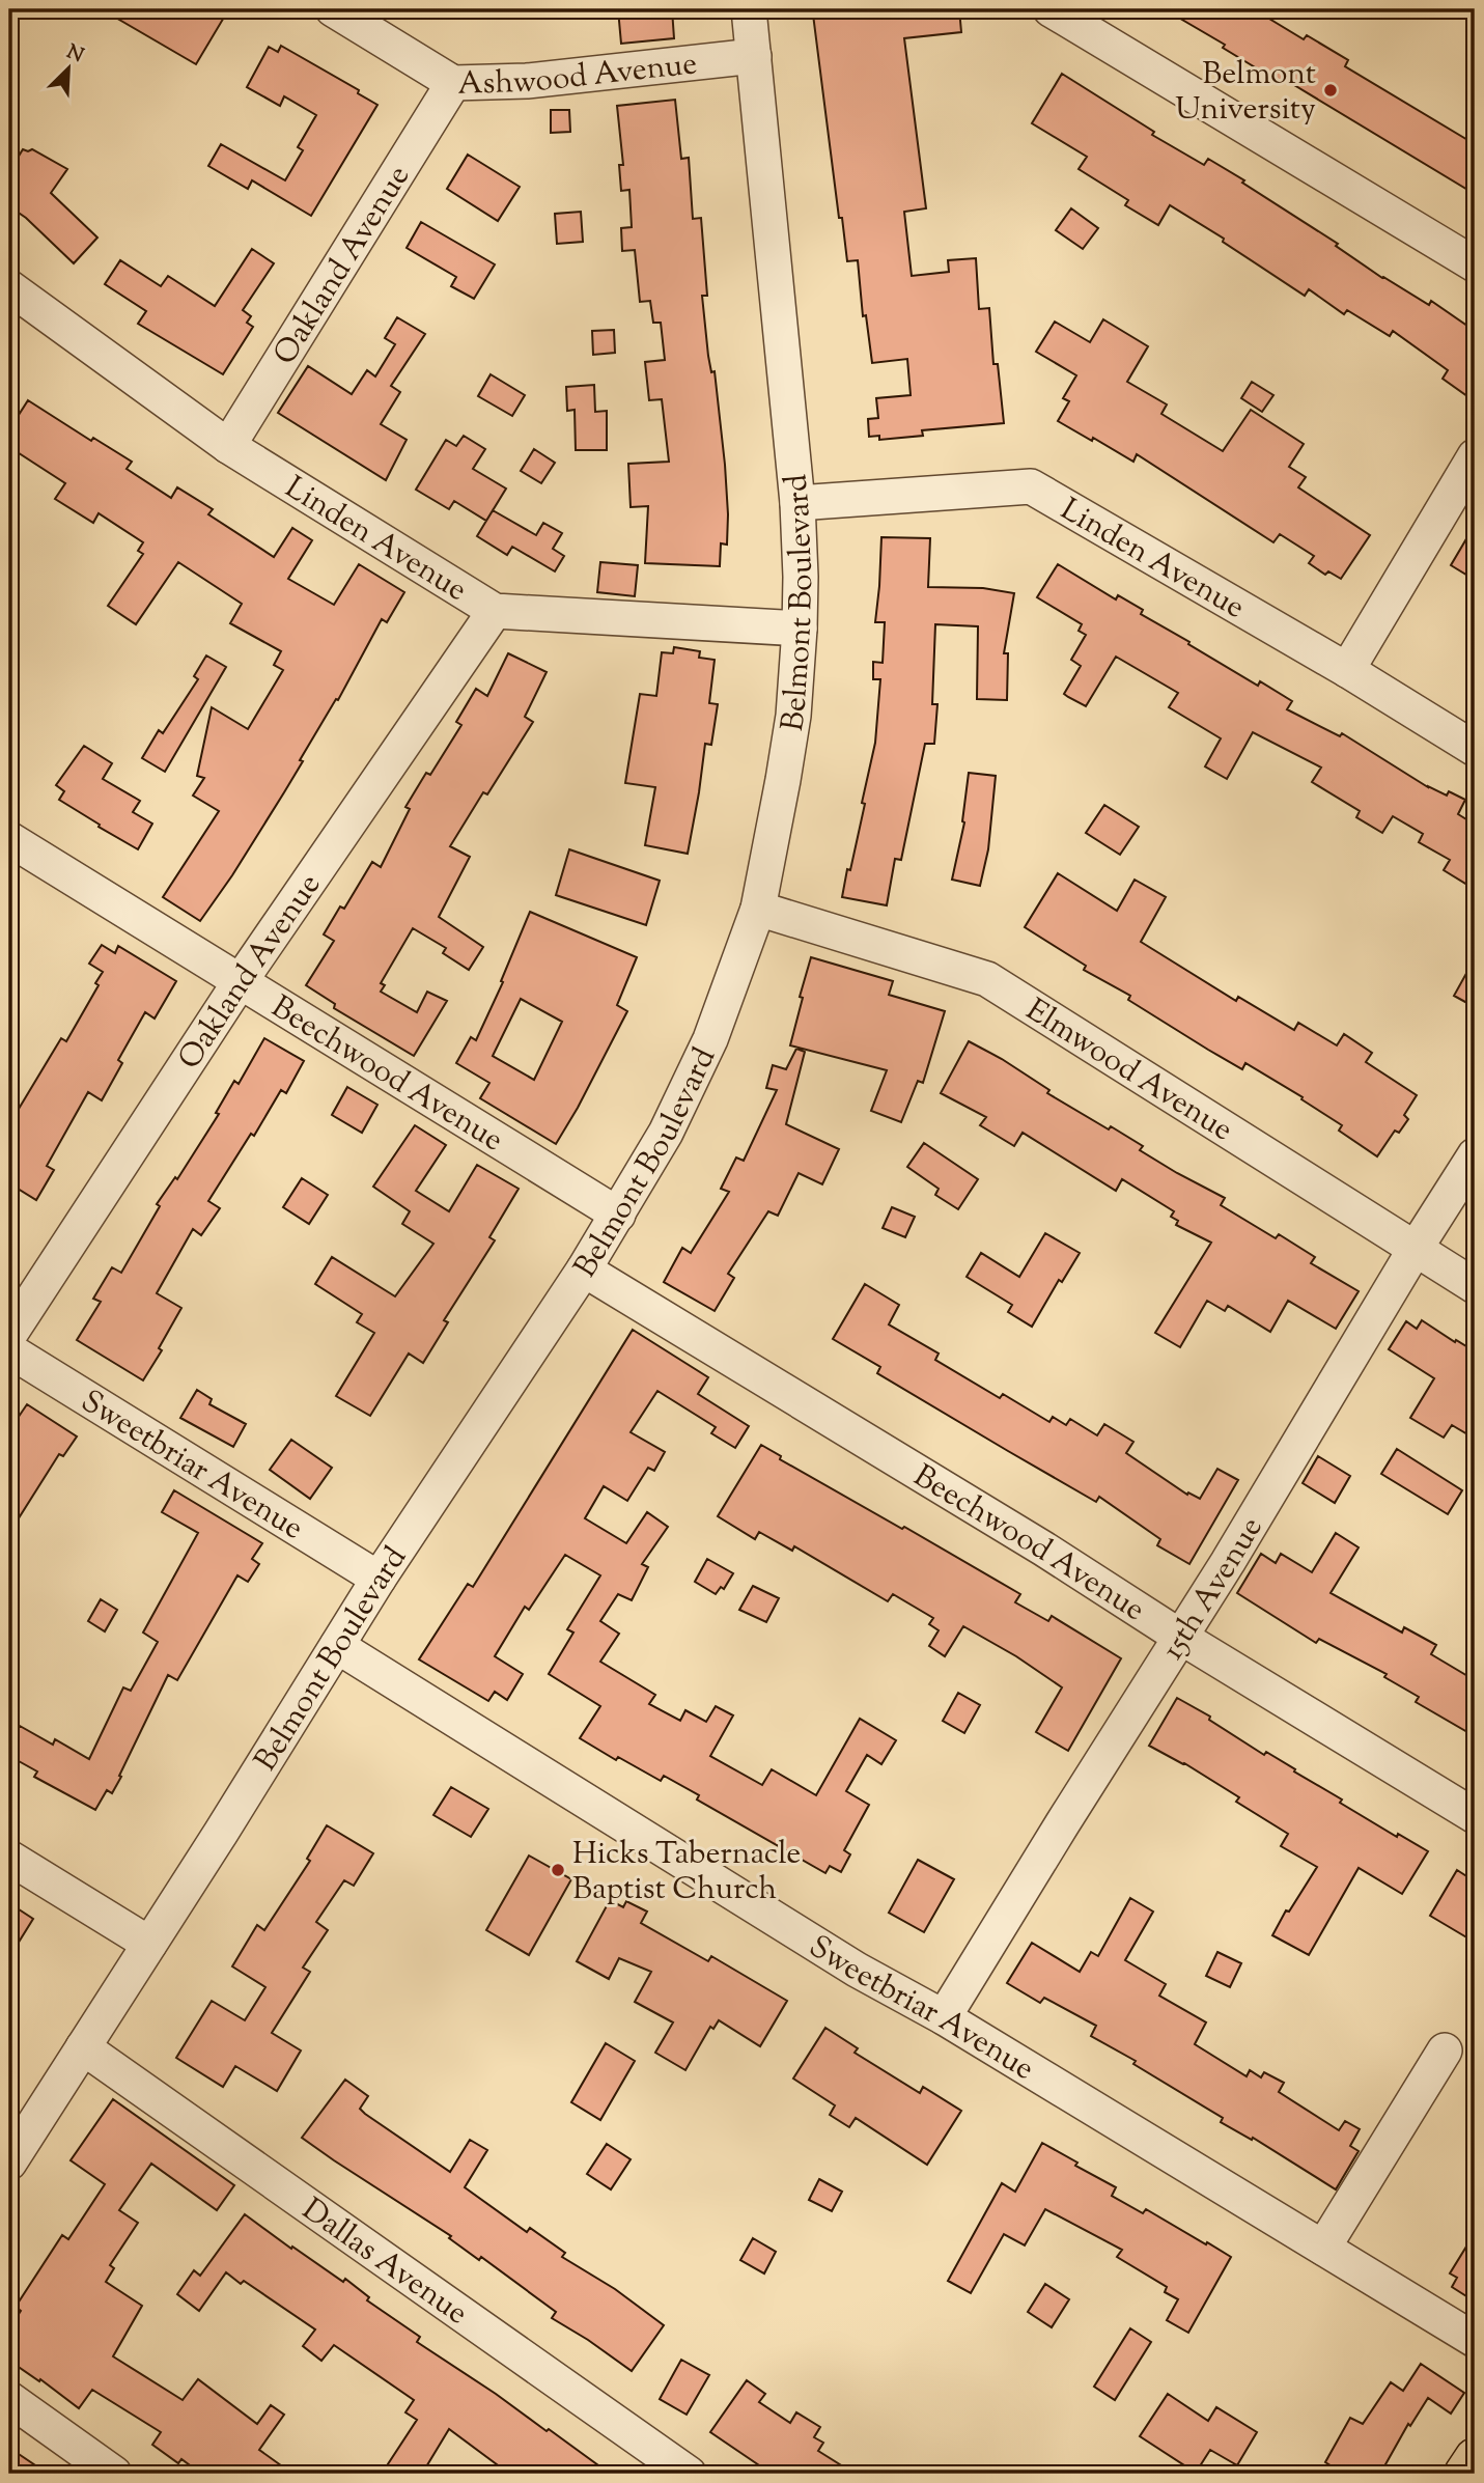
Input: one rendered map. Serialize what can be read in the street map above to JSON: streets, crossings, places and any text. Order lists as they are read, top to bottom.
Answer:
{
  "streets": {
    "street": [
      "Ashwood Avenue",
      "Oakland Avenue",
      "Linden Avenue",
      "Belmont Boulevard",
      "Elmwood Avenue",
      "Beechwood Avenue",
      "Sweetbriar Avenue",
      "15th Avenue",
      "Dallas Avenue"
    ]
  },
  "crossings": [
    ["Ashwood Avenue", "Oakland Avenue"],
    ["Ashwood Avenue", "Belmont Boulevard"],
    ["Oakland Avenue", "Linden Avenue"],
    ["Oakland Avenue", "Beechwood Avenue"],
    ["Linden Avenue", "Belmont Boulevard"],
    ["Belmont Boulevard", "Elmwood Avenue"],
    ["Belmont Boulevard", "Beechwood Avenue"],
    ["Belmont Boulevard", "Sweetbriar Avenue"],
    ["Belmont Boulevard", "Dallas Avenue"],
    ["Elmwood Avenue", "15th Avenue"],
    ["Beechwood Avenue", "15th Avenue"],
    ["Sweetbriar Avenue", "15th Avenue"]
  ],
  "places": ["Belmont University", "Hicks Tabernacle Baptist Church"],
  "north": "top right"
}
